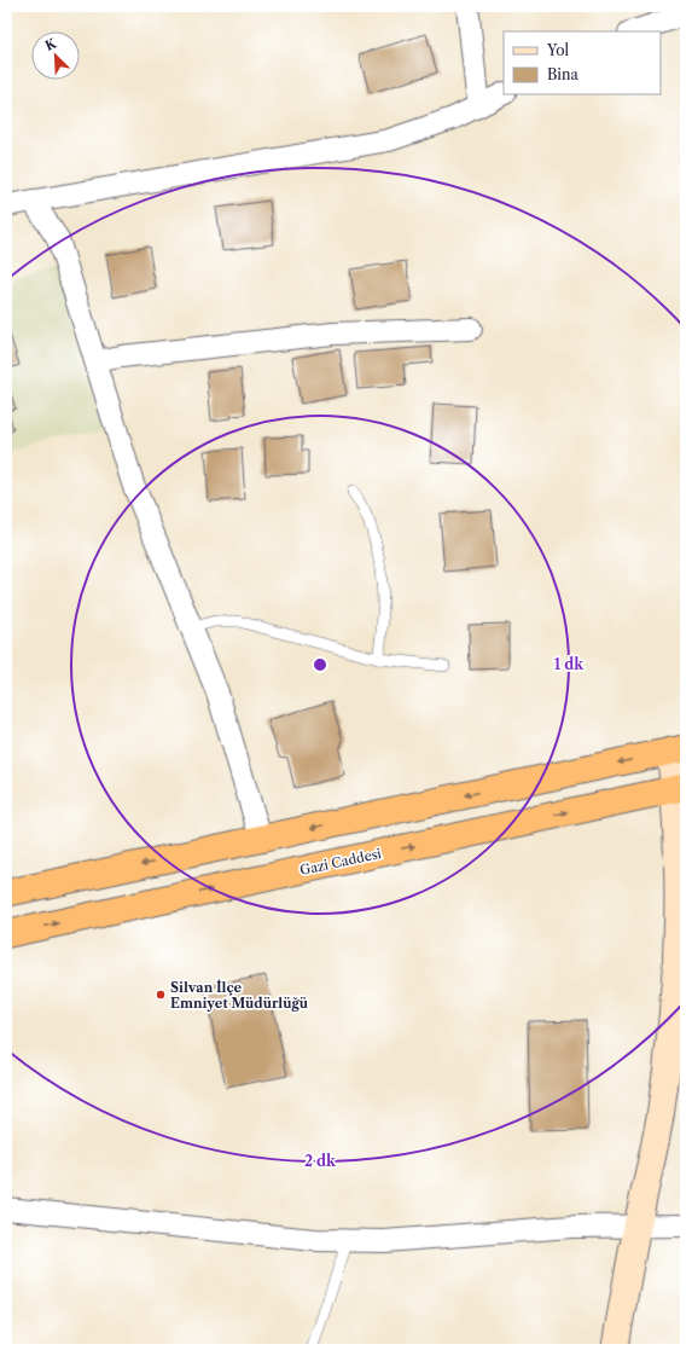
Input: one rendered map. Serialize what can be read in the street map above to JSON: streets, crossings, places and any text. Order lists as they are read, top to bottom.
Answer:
{
  "streets": {
    "highway": ["Gazi Caddesi"]
  },
  "places": ["Silvan İlçe Emniyet Müdürlüğü"],
  "legend": ["Yol", "Bina"],
  "north": "top left",
  "rings": ["1 dk", "2 dk"]
}
